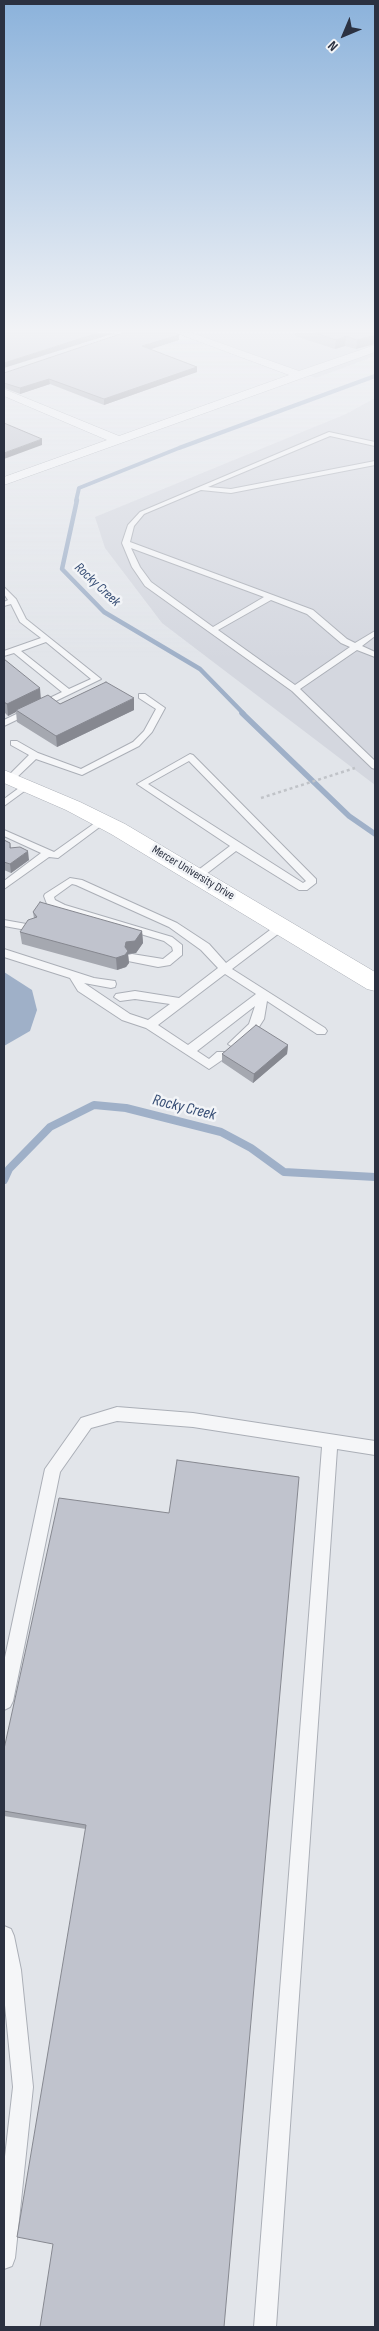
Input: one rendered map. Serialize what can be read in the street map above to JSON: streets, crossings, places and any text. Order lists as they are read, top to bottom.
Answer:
{
  "streets": {
    "main road": ["Mercer University Drive"]
  },
  "water": ["Rocky Creek"],
  "north": "bottom left"
}
